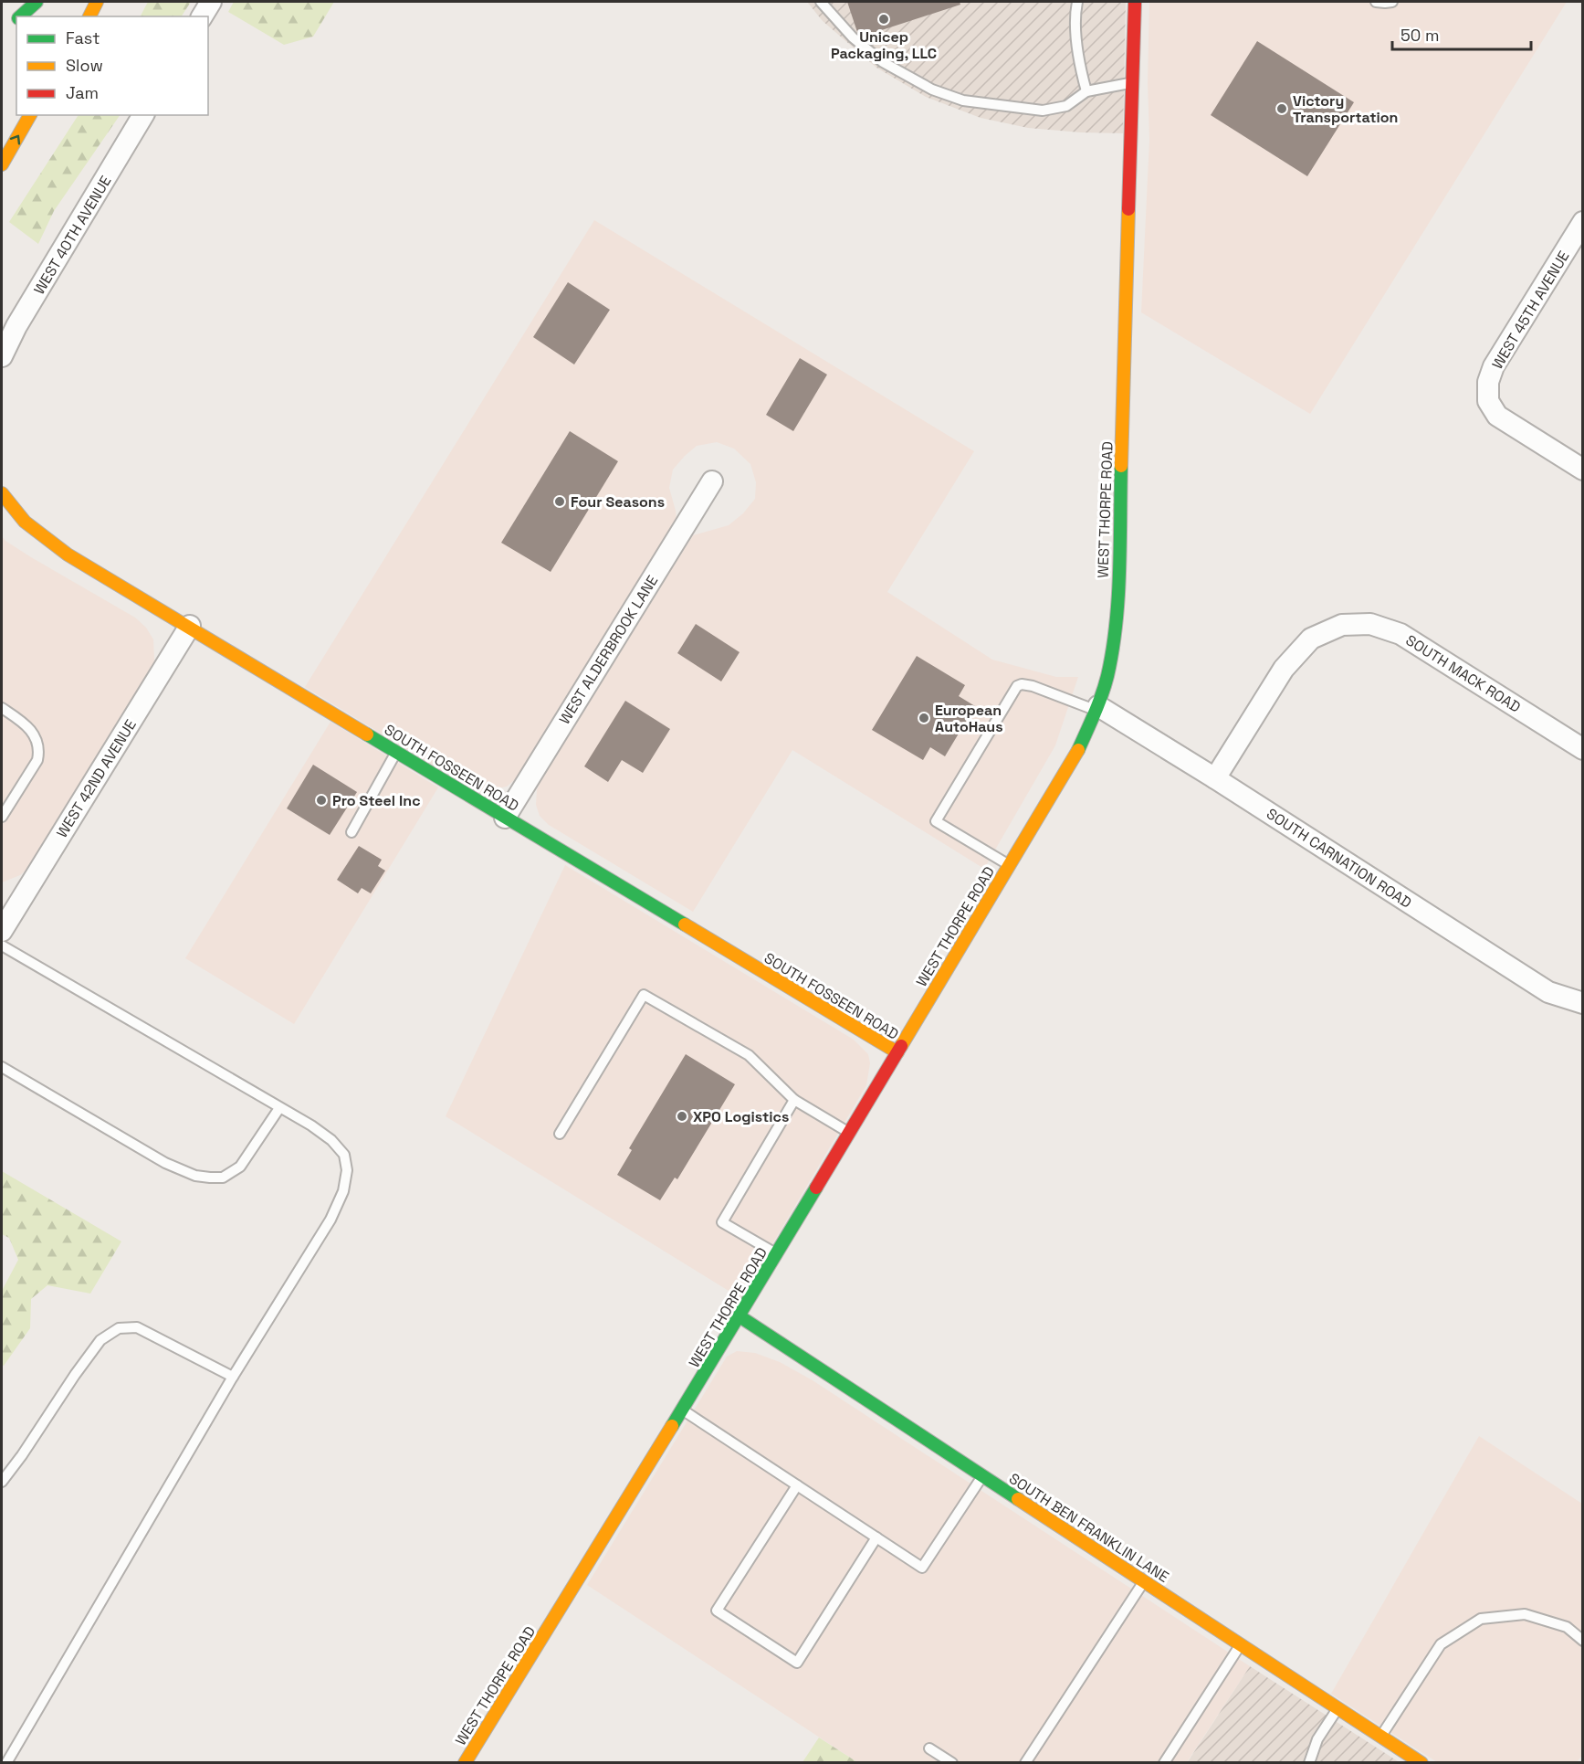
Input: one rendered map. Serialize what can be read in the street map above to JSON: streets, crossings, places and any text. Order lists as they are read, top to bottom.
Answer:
{
  "streets": {
    "main road": ["WEST THORPE ROAD", "SOUTH FOSSEEN ROAD", "SOUTH BEN FRANKLIN LANE"],
    "street": [
      "WEST 40TH AVENUE",
      "WEST 45TH AVENUE",
      "WEST ALDERBROOK LANE",
      "SOUTH MACK ROAD",
      "WEST 42ND AVENUE",
      "SOUTH CARNATION ROAD"
    ]
  },
  "crossings": [
    ["WEST THORPE ROAD", "SOUTH FOSSEEN ROAD"],
    ["WEST THORPE ROAD", "SOUTH CARNATION ROAD"],
    ["WEST THORPE ROAD", "SOUTH BEN FRANKLIN LANE"],
    ["WEST ALDERBROOK LANE", "SOUTH FOSSEEN ROAD"],
    ["SOUTH MACK ROAD", "SOUTH CARNATION ROAD"],
    ["SOUTH FOSSEEN ROAD", "WEST 42ND AVENUE"]
  ],
  "places": [
    "Unicep Packaging, LLC",
    "Victory Transportation",
    "Four Seasons",
    "European AutoHaus",
    "Pro Steel Inc",
    "XPO Logistics"
  ],
  "legend": ["Fast", "Slow", "Jam"],
  "scale_bar": "50 m"
}
